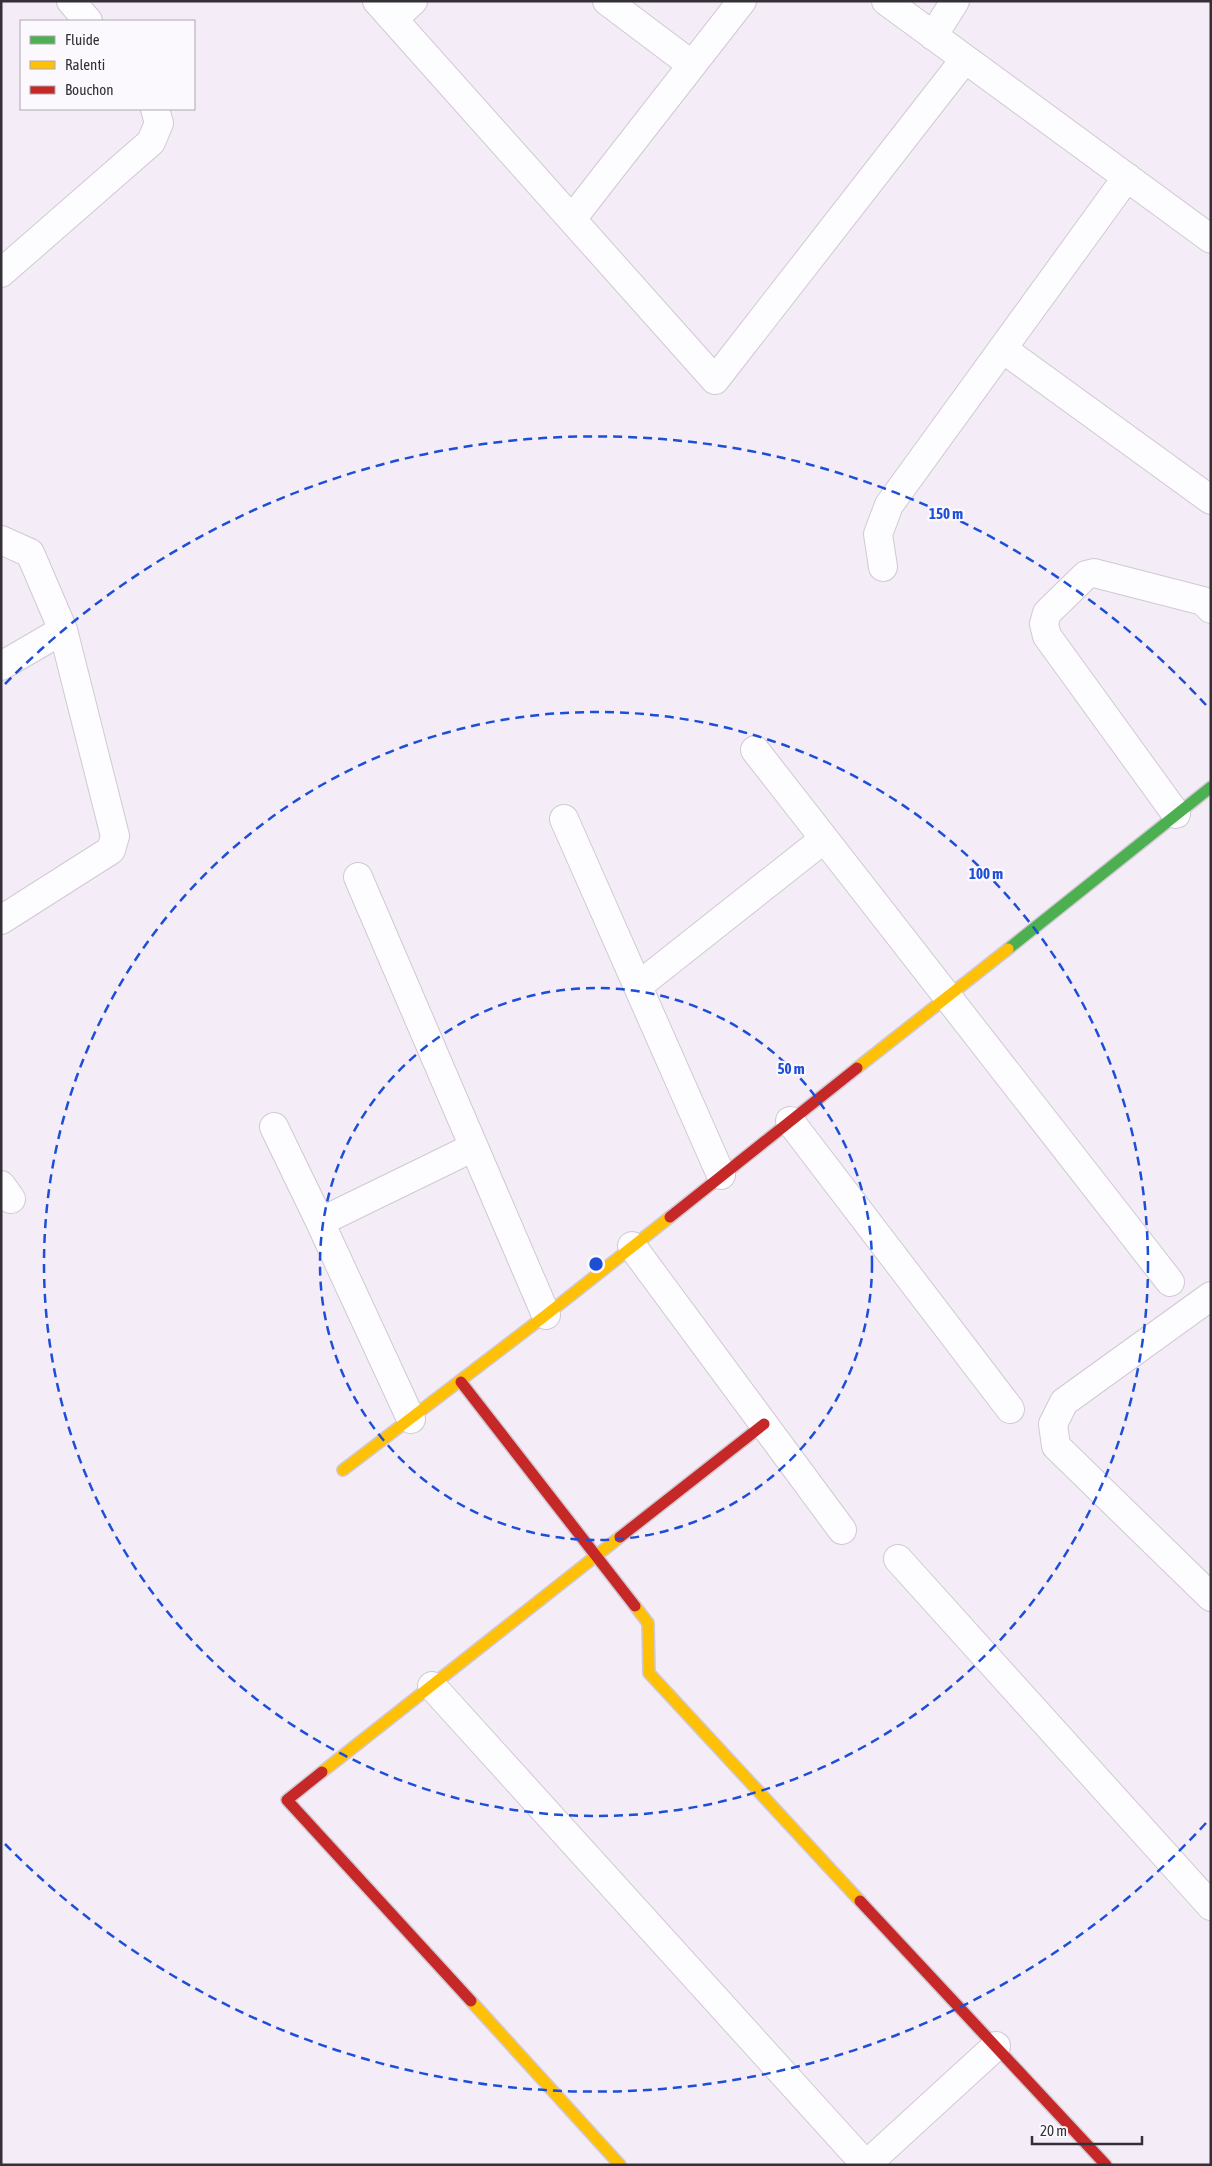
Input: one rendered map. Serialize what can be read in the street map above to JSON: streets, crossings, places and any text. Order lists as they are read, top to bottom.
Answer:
{
  "legend": ["Fluide", "Ralenti", "Bouchon"],
  "scale_bar": "20 m",
  "rings": ["150 m", "100 m", "50 m"]
}
